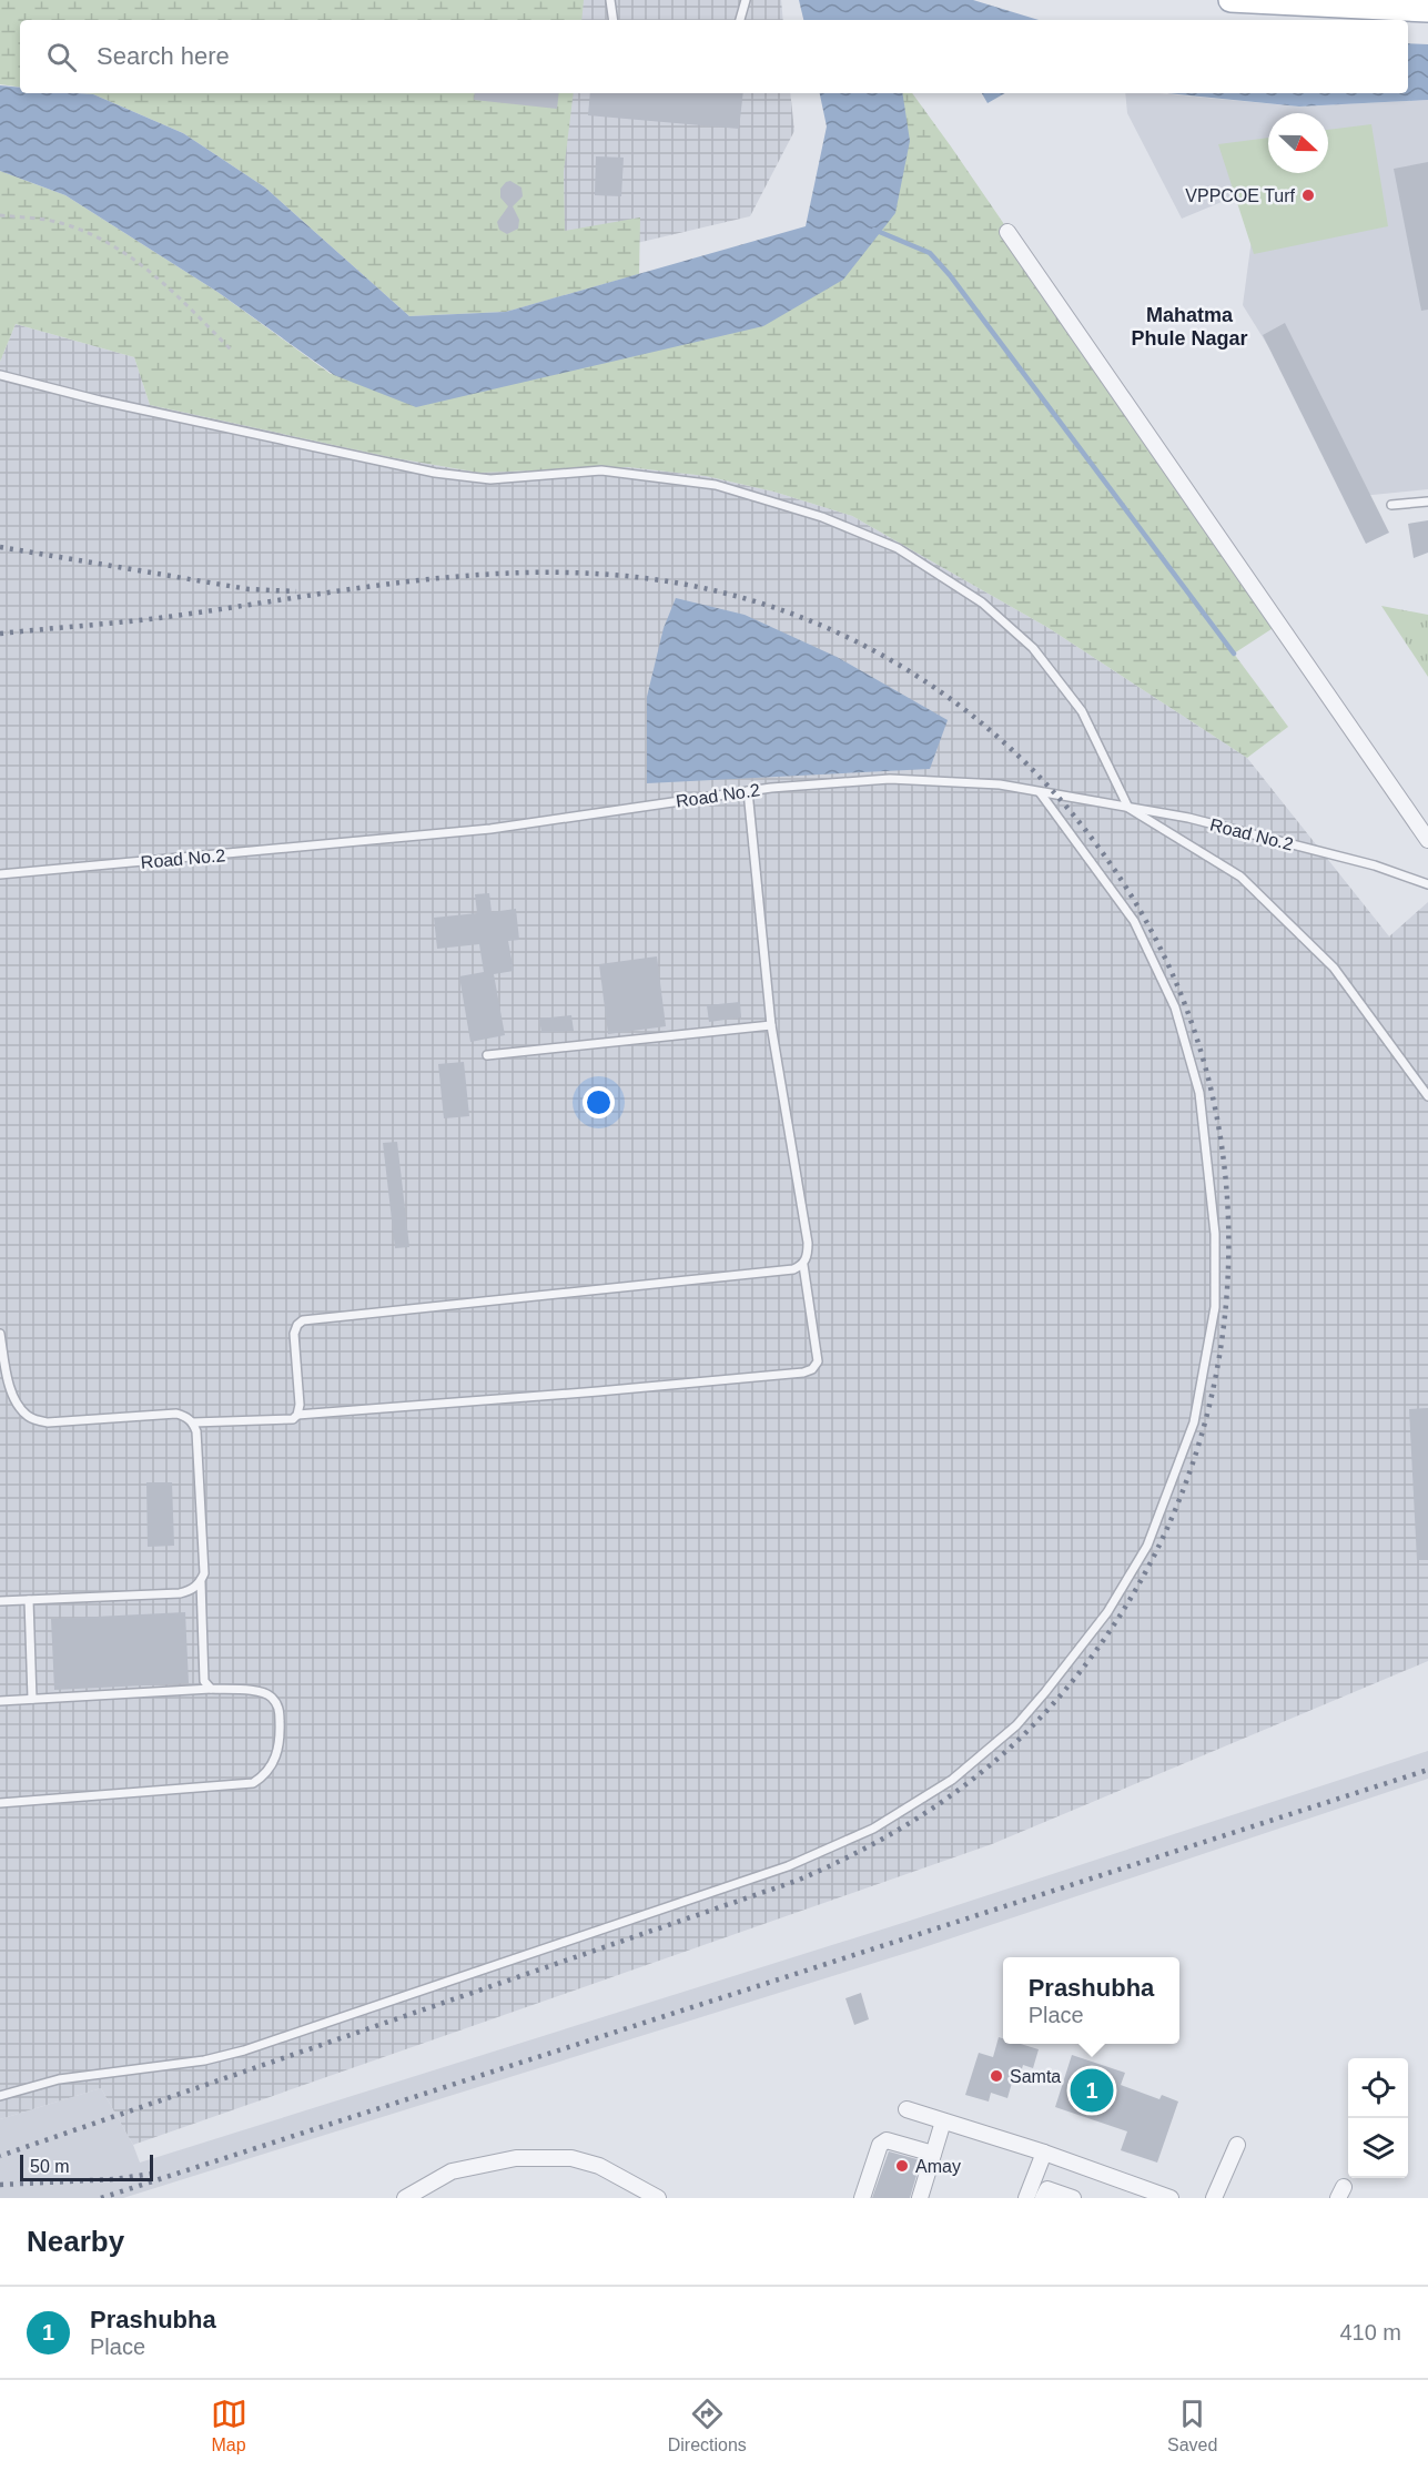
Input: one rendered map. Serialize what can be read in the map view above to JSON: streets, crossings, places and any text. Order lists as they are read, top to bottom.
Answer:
{
  "streets": {
    "lane": ["Road No.2"]
  },
  "districts": ["Mahatma Phule Nagar"],
  "places": ["VPPCOE Turf", "Samta", "Amay"],
  "scale_bar": "50 m",
  "north": "right",
  "page": {
    "search": "Search here",
    "popup": ["Prashubha", "Place"],
    "pins": "1",
    "scale": "50 m",
    "heading": "Nearby",
    "list": [
      {
        "mark": "1",
        "name": "Prashubha",
        "note": "Place",
        "value": "410 m"
      }
    ],
    "nav": ["Map", "Directions", "Saved"]
  }
}
